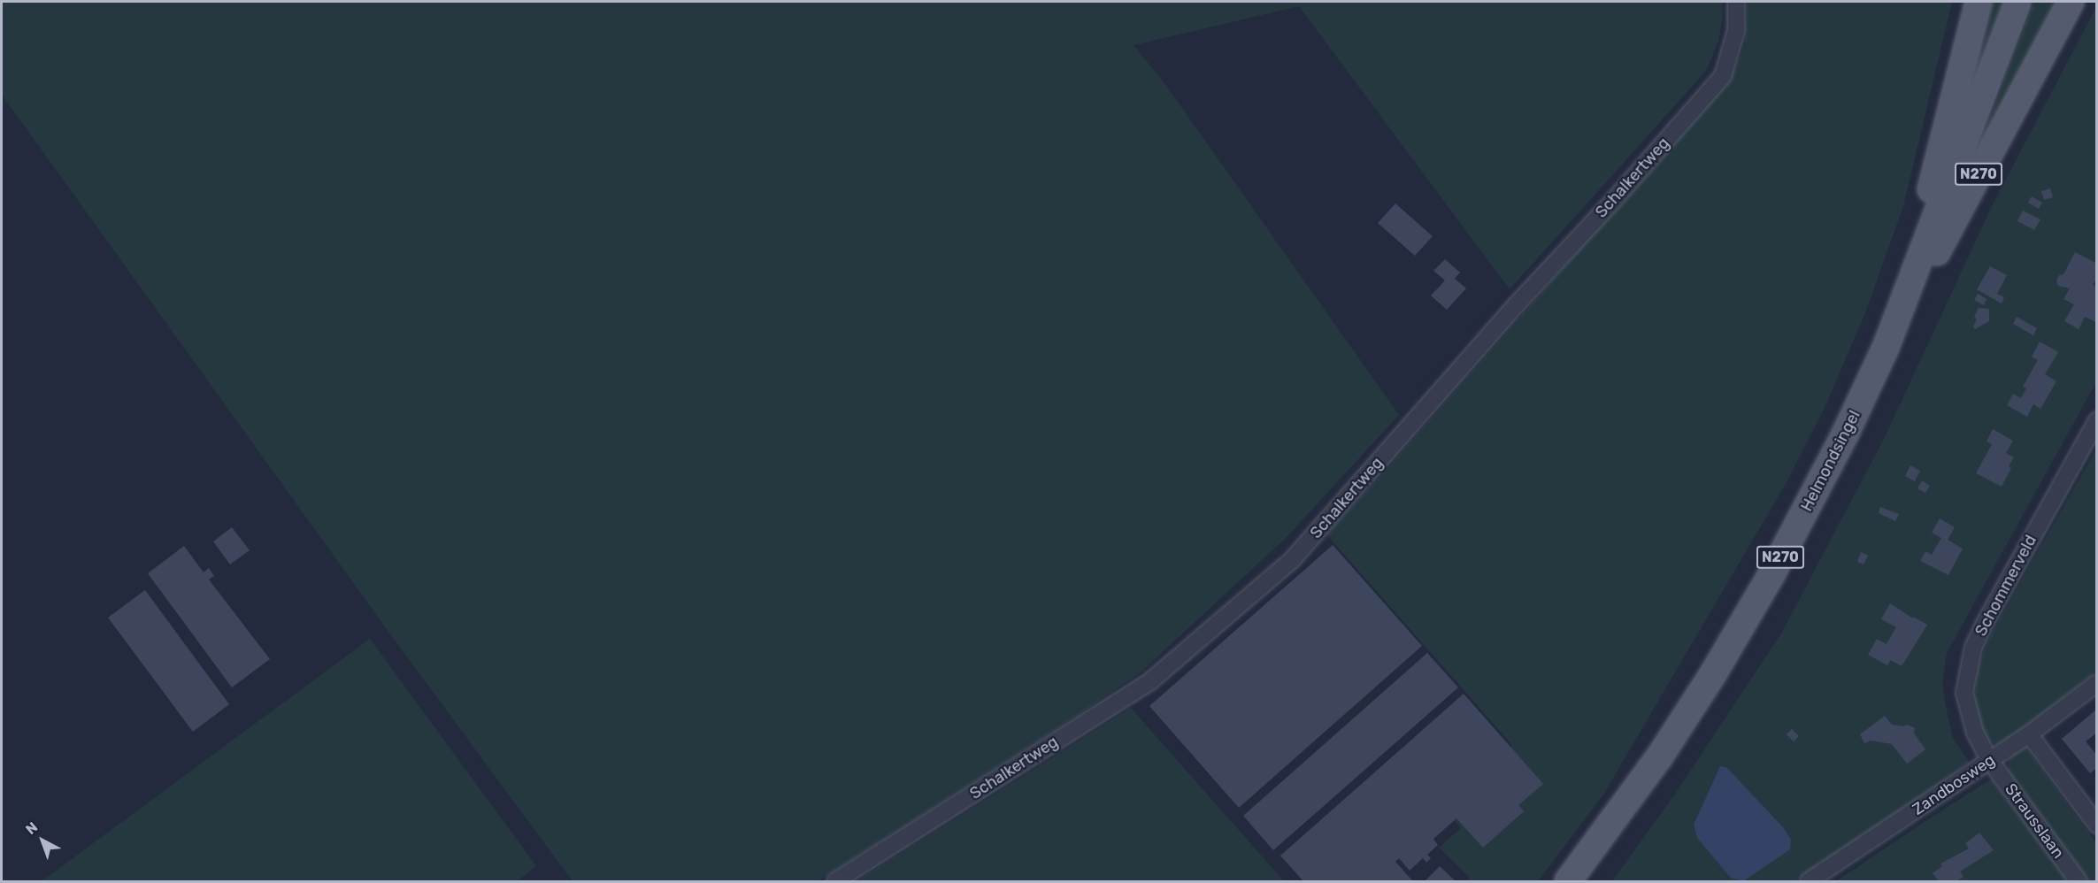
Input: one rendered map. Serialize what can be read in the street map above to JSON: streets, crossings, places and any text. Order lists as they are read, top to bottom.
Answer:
{
  "streets": {
    "main road": ["N270", "Helmondsingel"],
    "street": [
      "Schalkertweg",
      "Schommerveld",
      "Zandbosweg",
      "Strausslaan"
    ]
  },
  "crossings": [
    ["N270", "Helmondsingel"],
    ["Schommerveld", "Zandbosweg"],
    ["Schommerveld", "Strausslaan"],
    ["Zandbosweg", "Strausslaan"]
  ],
  "north": "top left"
}
